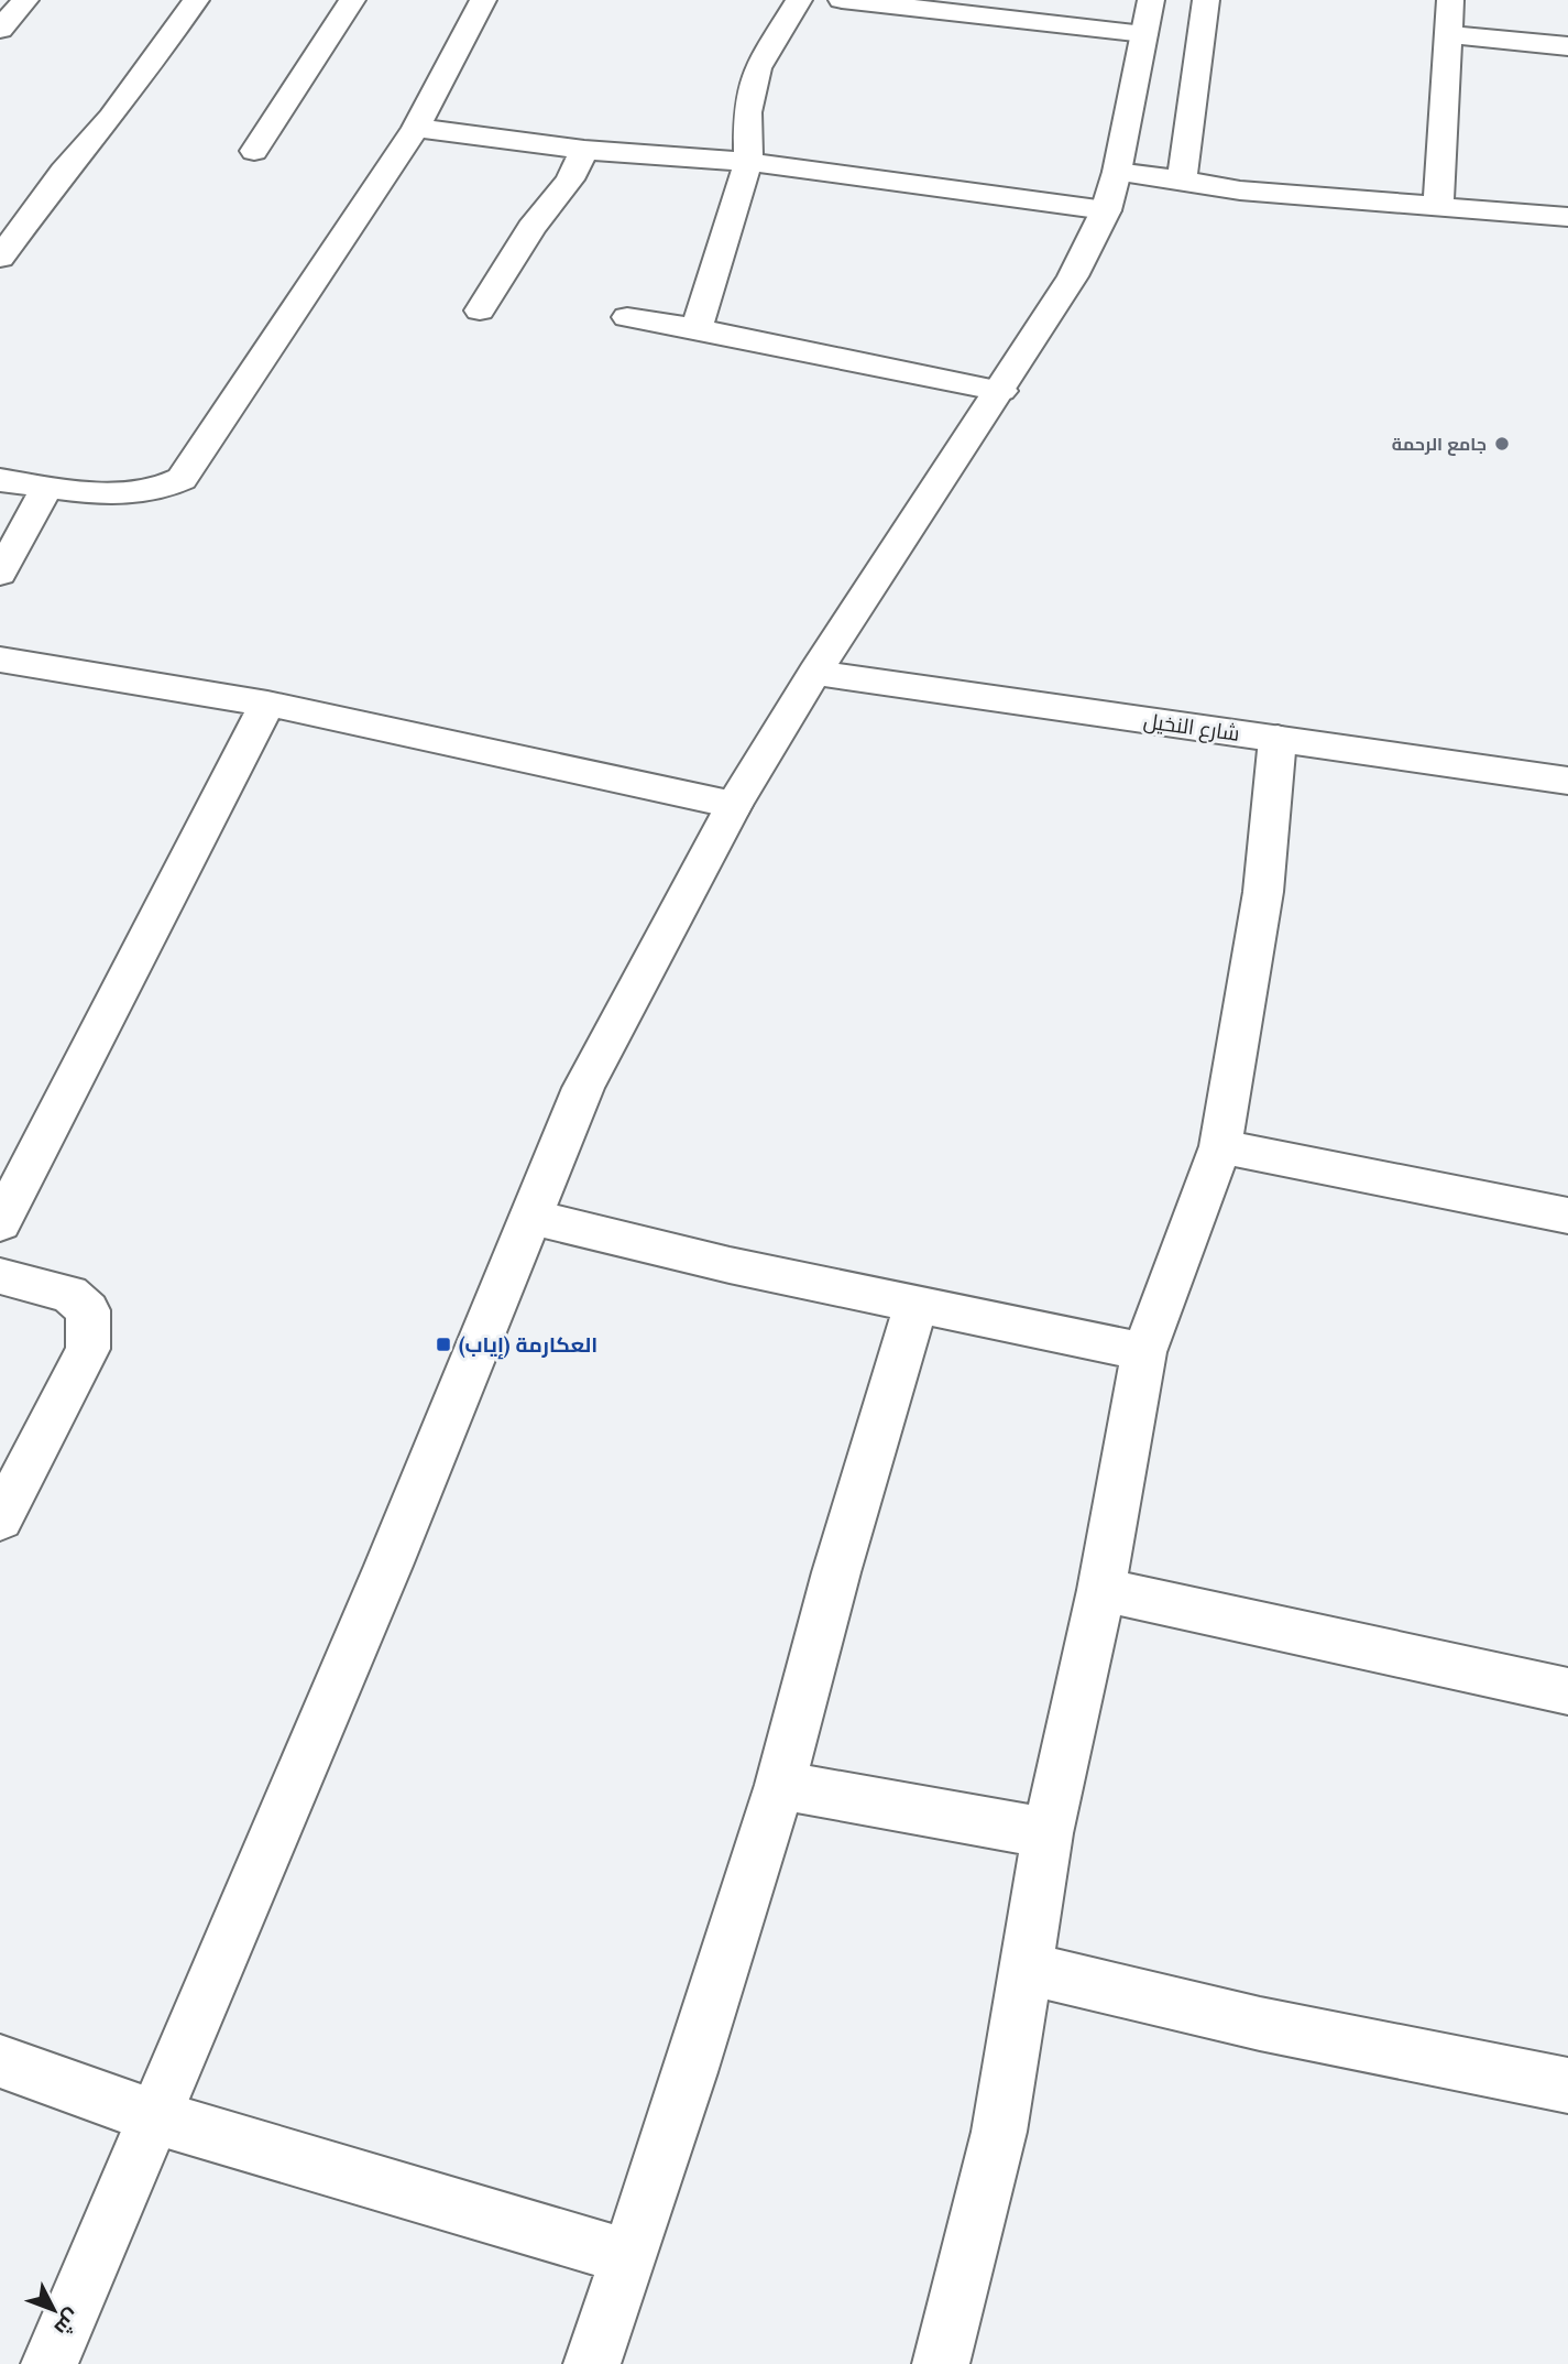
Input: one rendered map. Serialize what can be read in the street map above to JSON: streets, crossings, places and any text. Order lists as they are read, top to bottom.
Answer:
{
  "streets": {
    "street": ["شارع النخيل"]
  },
  "places": {
    "other": ["جامع الرحمة"],
    "transit": ["العكارمة (إياب)"]
  },
  "north": "bottom right"
}
